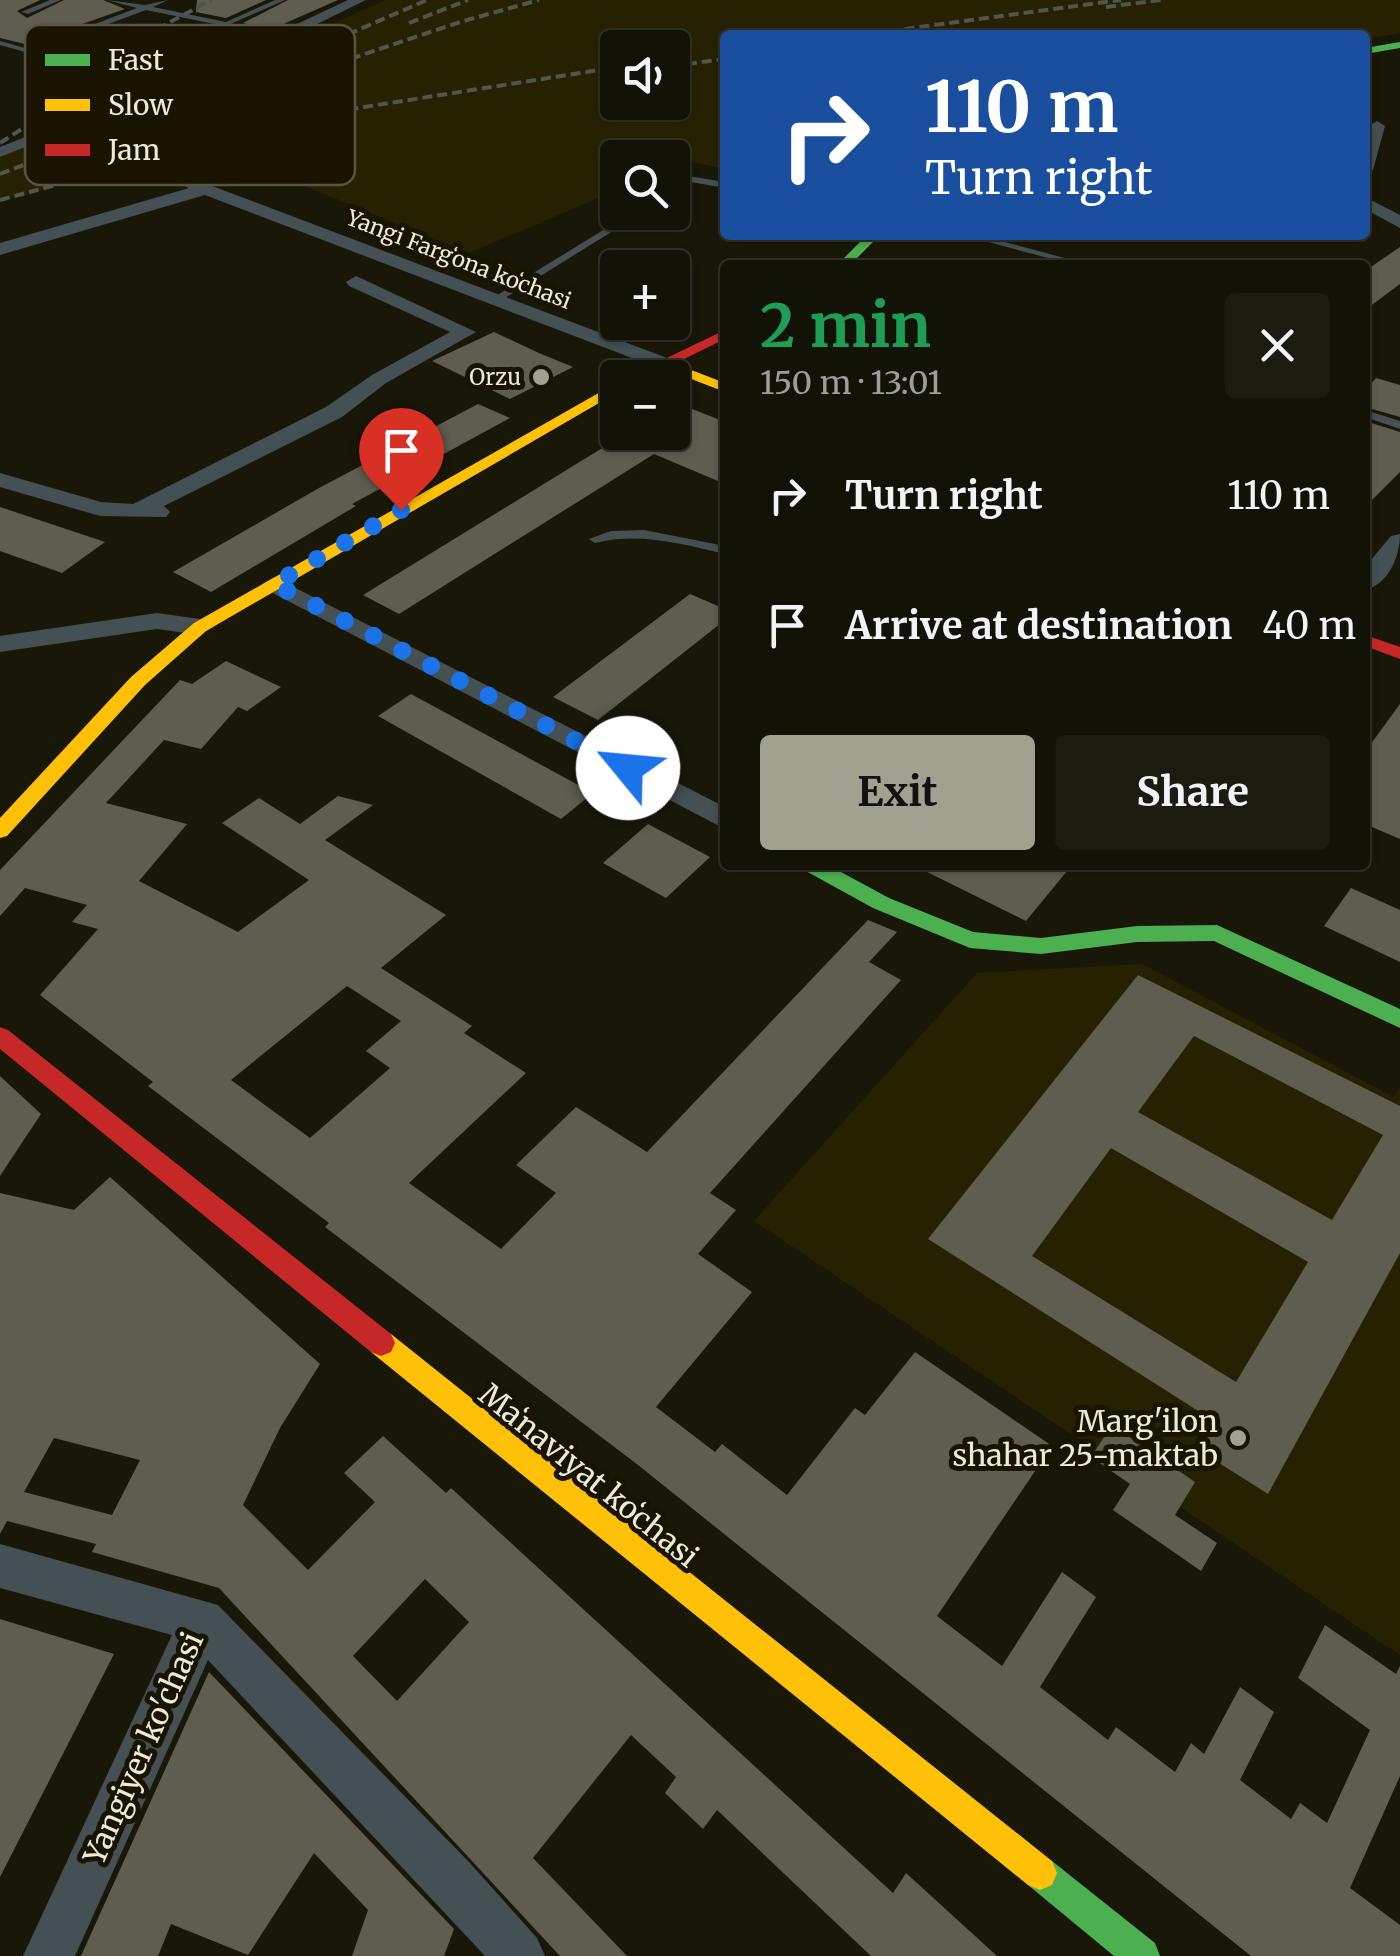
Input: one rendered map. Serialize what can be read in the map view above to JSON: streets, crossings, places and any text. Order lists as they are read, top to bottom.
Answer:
{
  "streets": {
    "street": ["Yangi Fargʻona koʻchasi", "Maʻnaviyat koʻchasi", "Yangiyer ko'chasi"]
  },
  "places": ["Orzu", "Marg'ilon shahar 25-maktab"],
  "legend": ["Fast", "Slow", "Jam"],
  "page": {
    "map_buttons": ["+", "−"],
    "turn": ["110 m", "Turn right"],
    "heading": ["2 min", "150 m · 13:01"],
    "list": [
      {
        "name": "Turn right",
        "value": "110 m"
      },
      {
        "name": "Arrive at destination",
        "value": "40 m"
      }
    ],
    "buttons": ["Exit", "Share"]
  }
}
